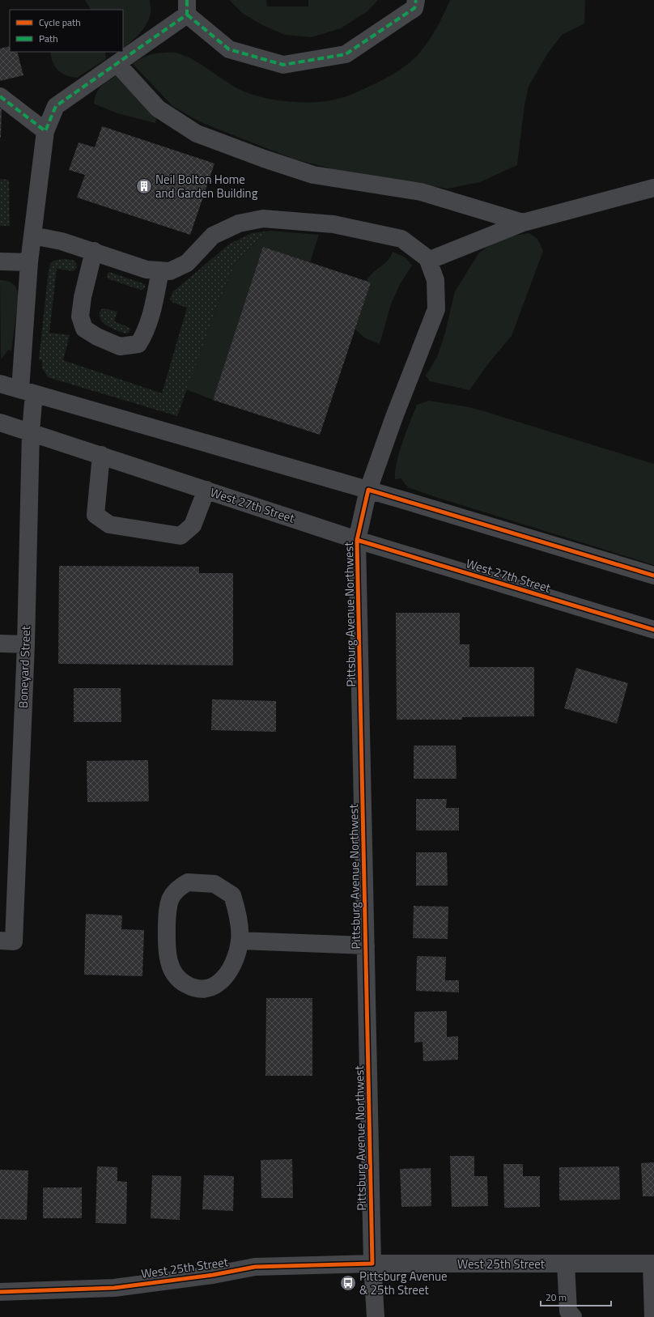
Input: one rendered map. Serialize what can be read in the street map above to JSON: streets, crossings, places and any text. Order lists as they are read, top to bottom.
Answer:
{
  "streets": {
    "street": [
      "West 27th Street",
      "Pittsburg Avenue Northwest",
      "Boneyard Street",
      "West 25th Street"
    ]
  },
  "crossings": [
    ["West 27th Street", "Pittsburg Avenue Northwest"],
    ["West 27th Street", "Boneyard Street"],
    ["Pittsburg Avenue Northwest", "West 25th Street"]
  ],
  "places": {
    "building": ["Neil Bolton Home and Garden Building"],
    "bus stop": ["Pittsburg Avenue & 25th Street"]
  },
  "legend": ["Cycle path", "Path"],
  "scale_bar": "20 m"
}
